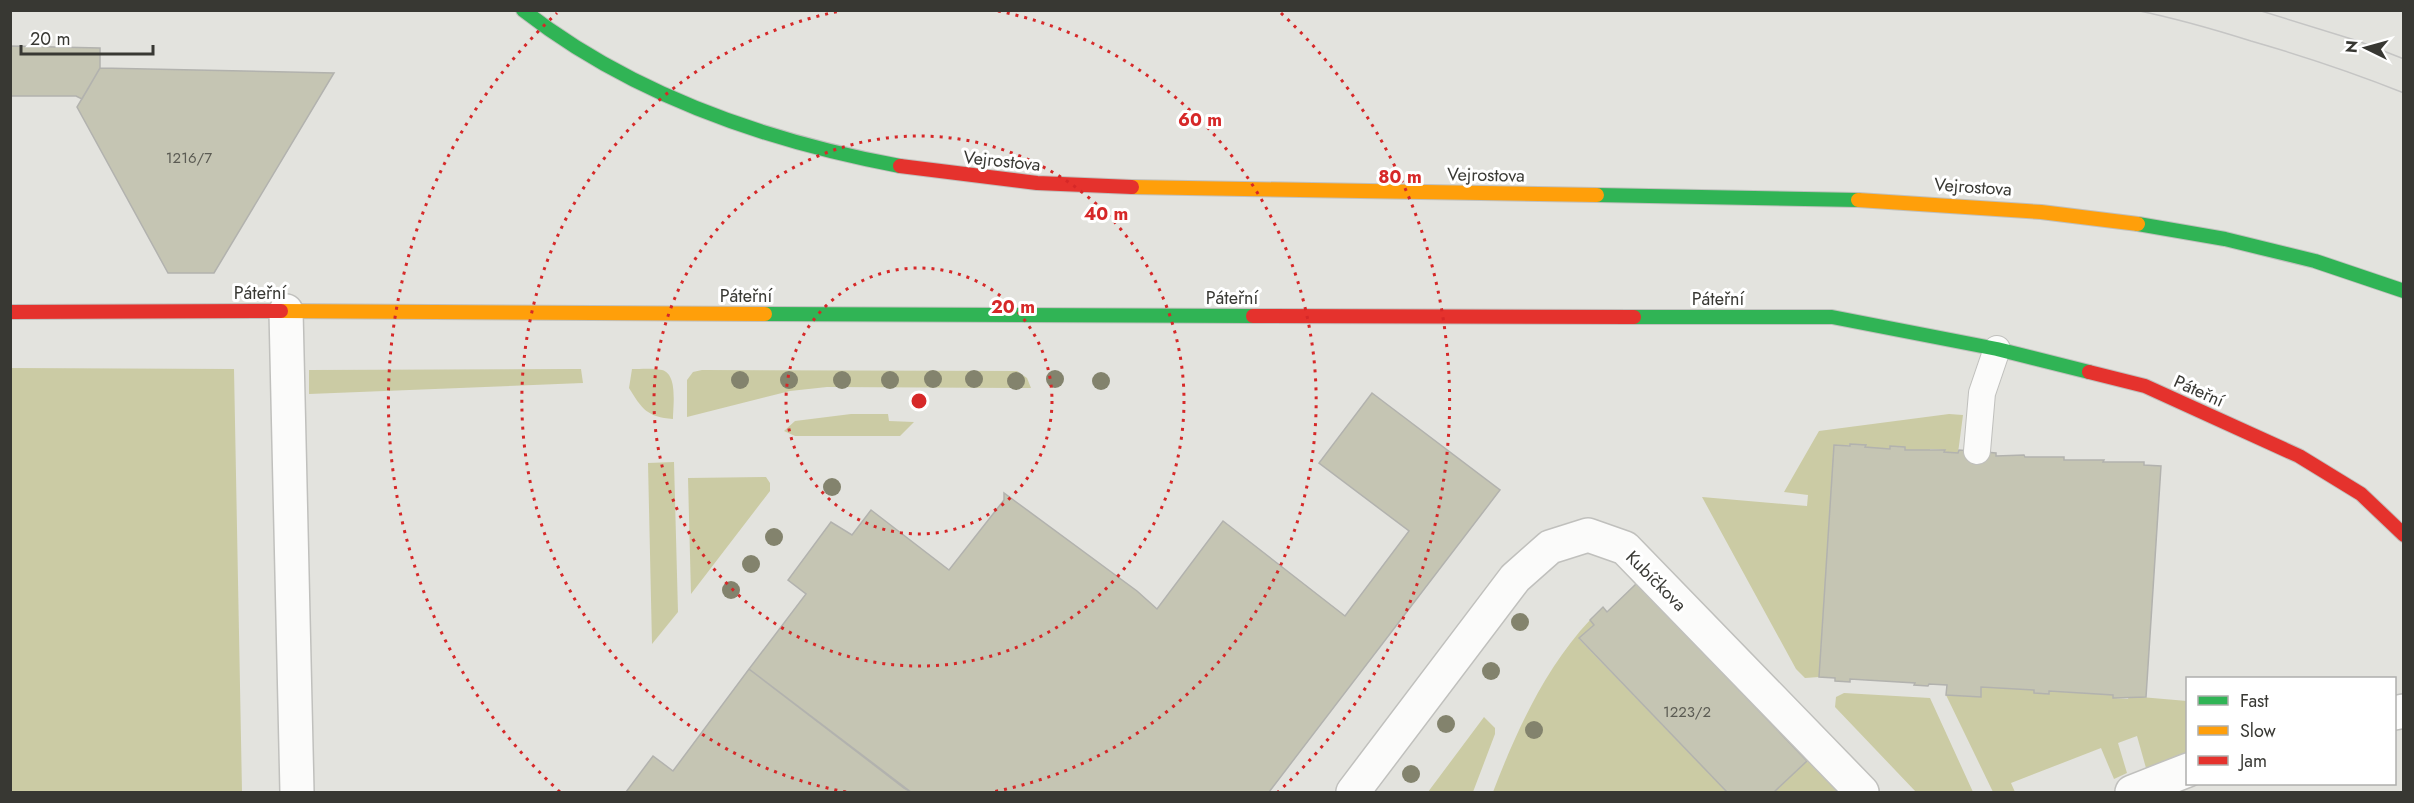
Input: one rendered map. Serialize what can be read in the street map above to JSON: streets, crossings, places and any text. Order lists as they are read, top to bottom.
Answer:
{
  "streets": {
    "street": ["Vejrostova", "Páteřní", "Kubíčkova"]
  },
  "house_numbers": ["1216/7", "1223/2"],
  "legend": ["Fast", "Slow", "Jam"],
  "scale_bar": "20 m",
  "north": "left",
  "rings": [
    "60 m",
    "80 m",
    "40 m",
    "20 m"
  ]
}
